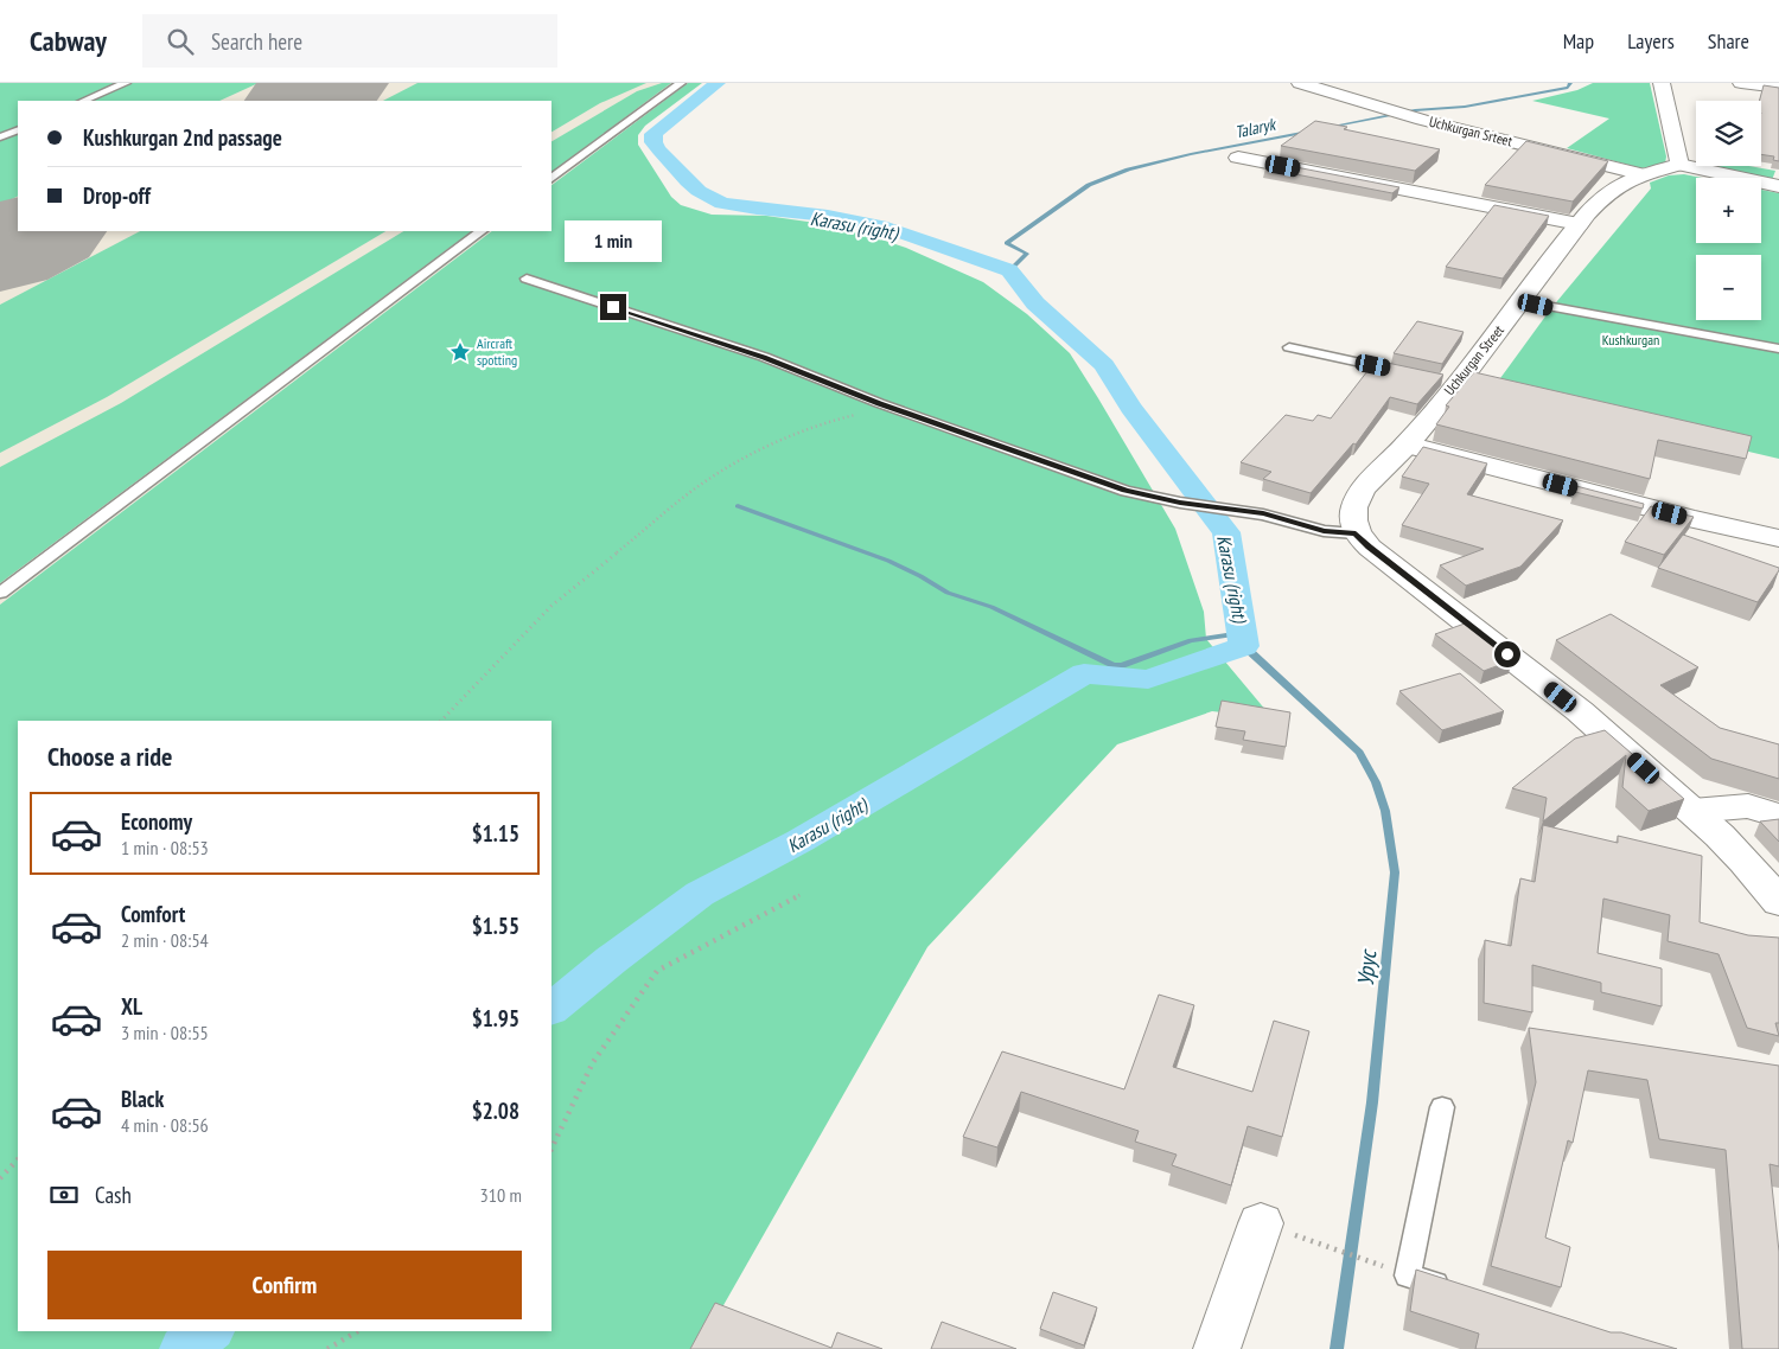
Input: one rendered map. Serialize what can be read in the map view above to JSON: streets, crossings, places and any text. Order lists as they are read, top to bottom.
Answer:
{
  "streets": {
    "street": ["Uchkurgan Srteet", "Uchkurgan Street"]
  },
  "crossings": [
    ["Uchkurgan Srteet", "Uchkurgan Street"]
  ],
  "water": ["Talaryk", "Karasu (right)", "Урус"],
  "parks": ["Kushkurgan"],
  "places": {
    "place": ["Aircraft spotting"]
  },
  "page": {
    "header": "Cabway",
    "search": "Search here",
    "nav": ["Map", "Layers", "Share"],
    "map_buttons": ["+", "−"],
    "banner": ["Kushkurgan 2nd passage", "Drop-off"],
    "bubble": "1 min",
    "heading": "Choose a ride",
    "list": [
      {
        "name": "Economy",
        "note": "1 min · 08:53",
        "value": "$1.15"
      },
      {
        "name": "Comfort",
        "note": "2 min · 08:54",
        "value": "$1.55"
      },
      {
        "name": "XL",
        "note": "3 min · 08:55",
        "value": "$1.95"
      },
      {
        "name": "Black",
        "note": "4 min · 08:56",
        "value": "$2.08"
      }
    ],
    "pay": ["Cash", "310 m"],
    "buttons": "Confirm"
  }
}
